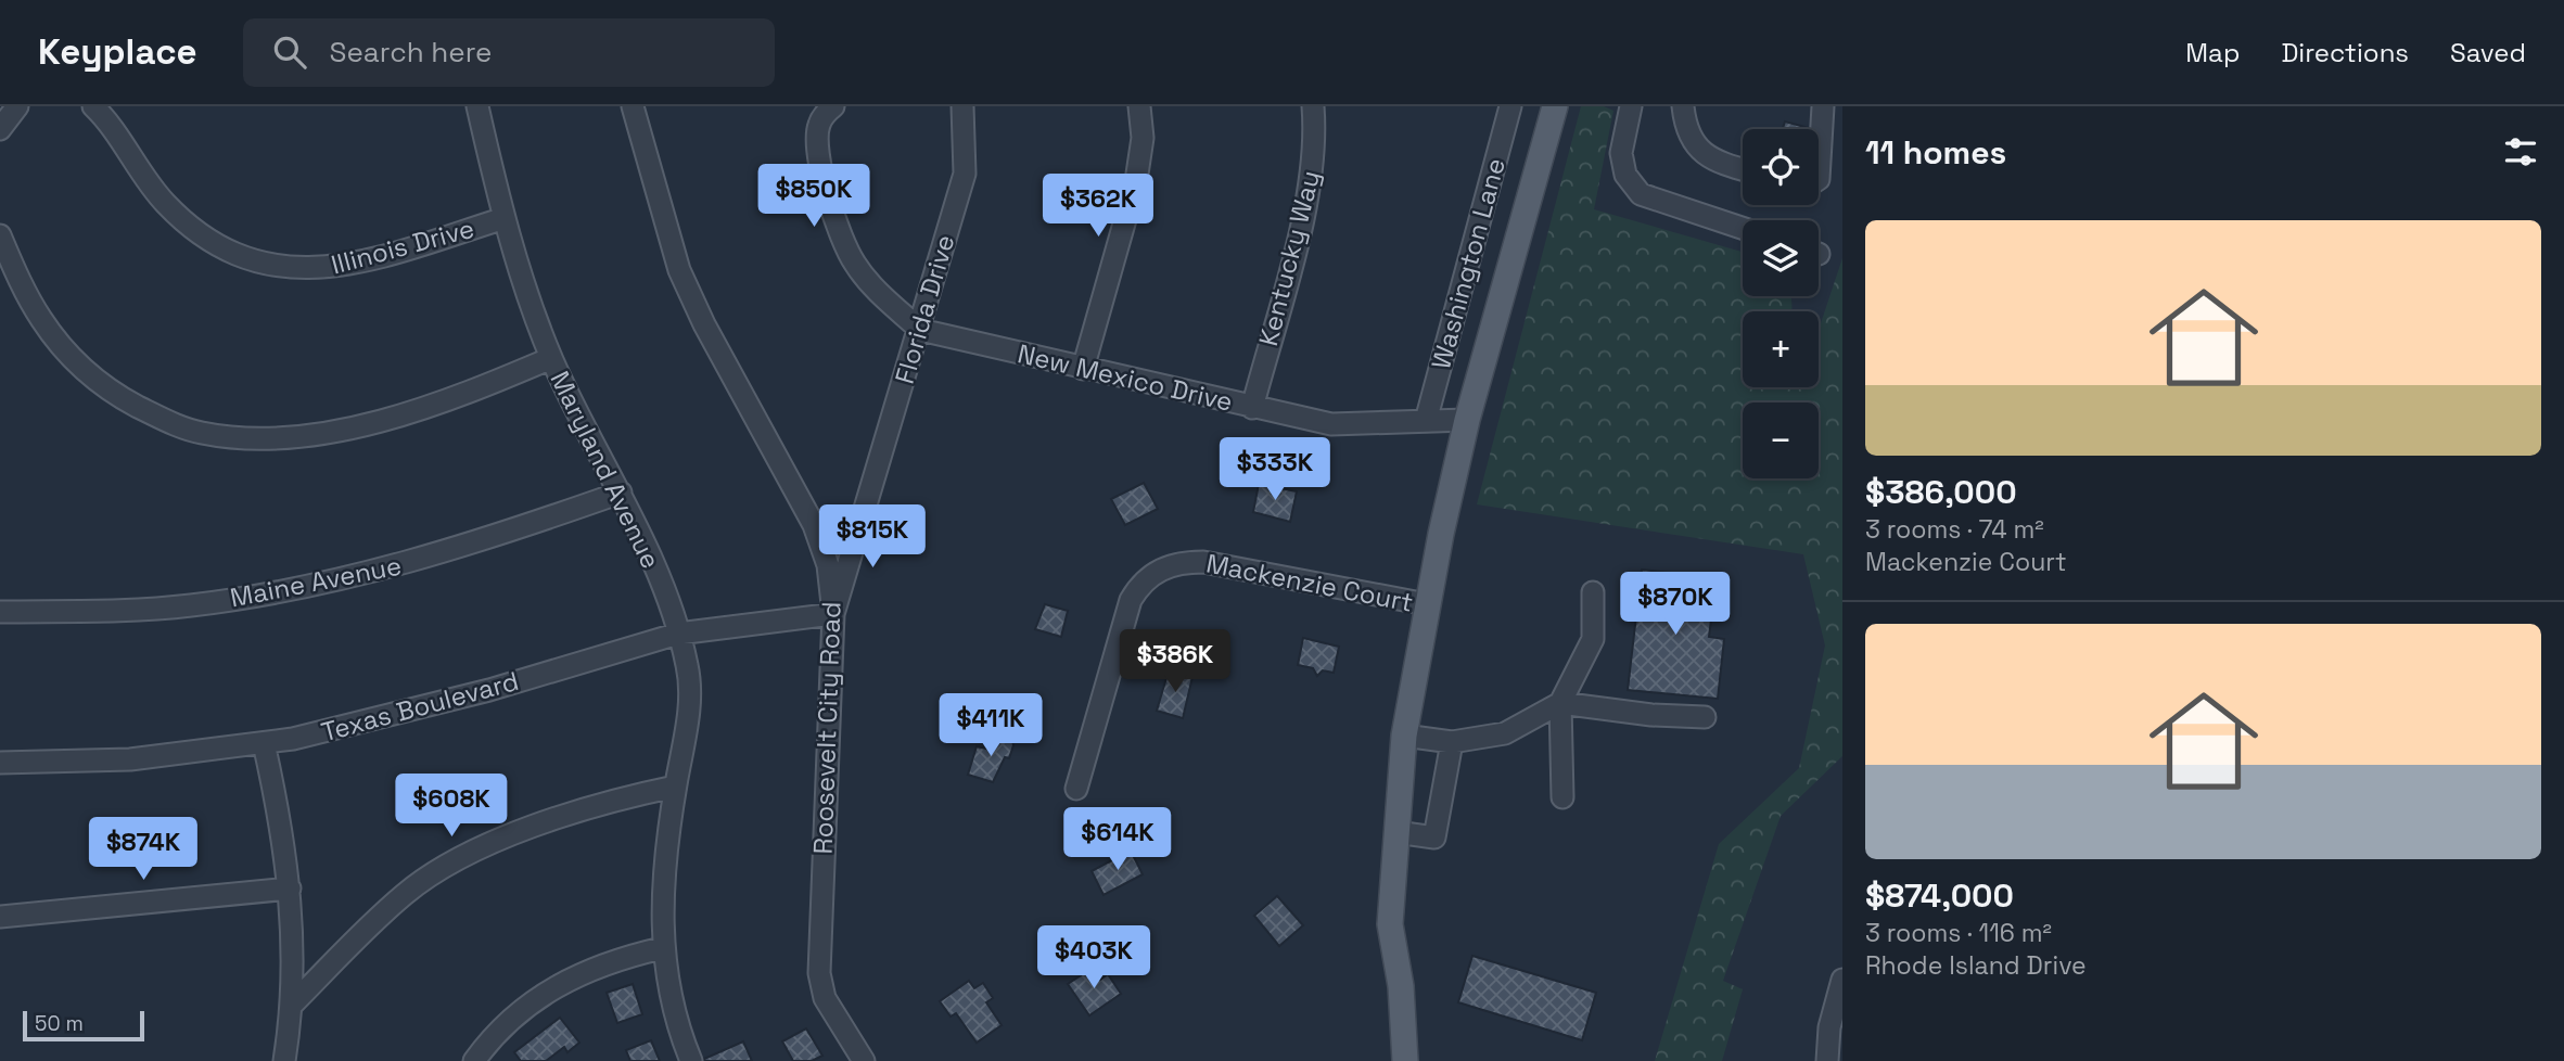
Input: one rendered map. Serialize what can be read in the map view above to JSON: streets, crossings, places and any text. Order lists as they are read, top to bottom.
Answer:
{
  "streets": {
    "street": [
      "Illinois Drive",
      "Kentucky Way",
      "Washington Lane",
      "Florida Drive",
      "New Mexico Drive",
      "Maryland Avenue",
      "Maine Avenue",
      "Mackenzie Court",
      "Texas Boulevard",
      "Roosevelt City Road"
    ]
  },
  "crossings": [
    ["Illinois Drive", "Maryland Avenue"],
    ["Kentucky Way", "New Mexico Drive"],
    ["Washington Lane", "New Mexico Drive"],
    ["Florida Drive", "New Mexico Drive"],
    ["Florida Drive", "Texas Boulevard"],
    ["Florida Drive", "Roosevelt City Road"],
    ["Maryland Avenue", "Maine Avenue"],
    ["Maryland Avenue", "Texas Boulevard"],
    ["Texas Boulevard", "Roosevelt City Road"]
  ],
  "scale_bar": "50 m",
  "page": {
    "header": "Keyplace",
    "search": "Search here",
    "nav": ["Map", "Directions", "Saved"],
    "heading": "11 homes",
    "map_buttons": ["+", "−"],
    "price": [
      "$850K",
      "$362K",
      "$333K",
      "$815K",
      "$870K",
      "$386K",
      "$411K",
      "$608K",
      "$614K",
      "$874K",
      "$403K"
    ],
    "list": [
      {
        "name": "$386,000",
        "note": "3 rooms · 74 m² · Mackenzie Court"
      },
      {
        "name": "$874,000",
        "note": "3 rooms · 116 m² · Rhode Island Drive"
      }
    ],
    "scale": "50 m"
  }
}
